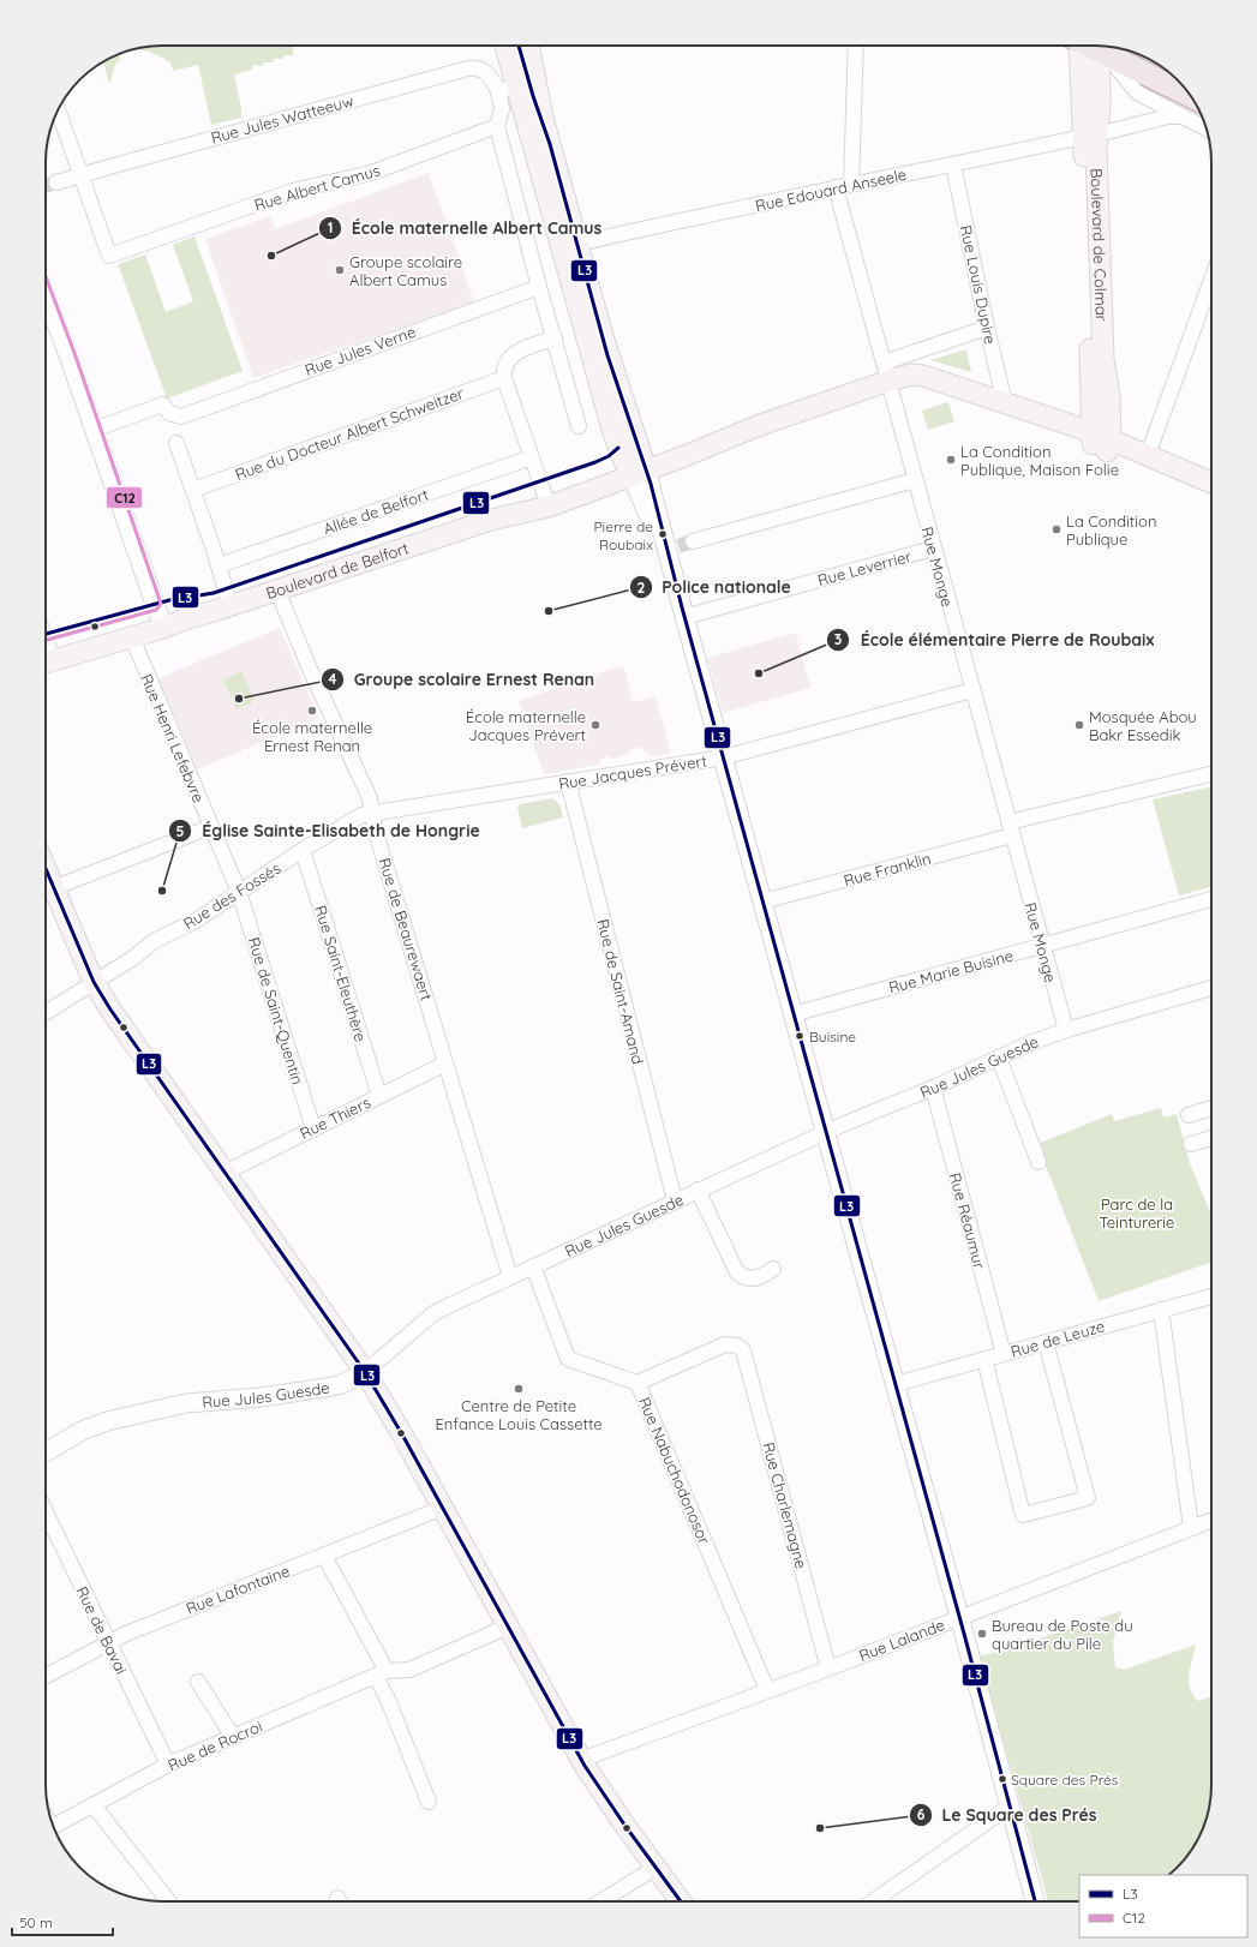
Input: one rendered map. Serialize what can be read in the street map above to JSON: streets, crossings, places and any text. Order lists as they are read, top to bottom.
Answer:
{
  "streets": {
    "main road": ["Boulevard de Colmar", "Boulevard de Belfort"],
    "street": [
      "Rue Jules Watteeuw",
      "Rue Albert Camus",
      "Rue Edouard Anseele",
      "Rue Louis Dupire",
      "Rue Jules Verne",
      "Rue du Docteur Albert Schweitzer",
      "Allée de Belfort",
      "Rue Monge",
      "Rue Leverrier",
      "Rue Henri Lefebvre",
      "Rue Jacques Prévert",
      "Rue Franklin",
      "Rue des Fossés",
      "Rue de Beaurewaert",
      "Rue Marie Buisine",
      "Rue Saint-Eleuthère",
      "Rue de Saint-Amand",
      "Rue de Saint-Quentin",
      "Rue Jules Guesde",
      "Rue Thiers",
      "Rue Réaumur",
      "Rue de Leuze",
      "Rue Nabuchodonosor",
      "Rue Charlemagne",
      "Rue Lafontaine",
      "Rue de Bavai",
      "Rue Lalande",
      "Rue de Rocroi"
    ]
  },
  "crossings": [
    ["Rue Jules Watteeuw", "Rue Albert Camus"],
    ["Rue Edouard Anseele", "Boulevard de Colmar"],
    ["Rue Edouard Anseele", "Rue Louis Dupire"],
    ["Rue Edouard Anseele", "Rue Monge"],
    ["Boulevard de Colmar", "Boulevard de Belfort"],
    ["Rue Louis Dupire", "Boulevard de Belfort"],
    ["Rue Monge", "Rue Leverrier"],
    ["Rue Monge", "Boulevard de Belfort"],
    ["Rue Monge", "Rue Jacques Prévert"],
    ["Rue Monge", "Rue Franklin"],
    ["Rue Monge", "Rue Marie Buisine"],
    ["Rue Monge", "Rue Jules Guesde"],
    ["Boulevard de Belfort", "Rue Henri Lefebvre"],
    ["Boulevard de Belfort", "Rue de Beaurewaert"],
    ["Rue Henri Lefebvre", "Rue des Fossés"],
    ["Rue Henri Lefebvre", "Rue de Saint-Quentin"],
    ["Rue Jacques Prévert", "Rue des Fossés"],
    ["Rue Jacques Prévert", "Rue de Beaurewaert"],
    ["Rue Jacques Prévert", "Rue de Saint-Amand"],
    ["Rue des Fossés", "Rue de Beaurewaert"],
    ["Rue des Fossés", "Rue Saint-Eleuthère"],
    ["Rue des Fossés", "Rue de Saint-Quentin"],
    ["Rue de Beaurewaert", "Rue Jules Guesde"],
    ["Rue de Beaurewaert", "Rue Thiers"],
    ["Rue Saint-Eleuthère", "Rue Thiers"],
    ["Rue de Saint-Amand", "Rue Jules Guesde"],
    ["Rue de Saint-Quentin", "Rue Thiers"],
    ["Rue Jules Guesde", "Rue Réaumur"],
    ["Rue Jules Guesde", "Rue Nabuchodonosor"],
    ["Rue Réaumur", "Rue de Leuze"],
    ["Rue Nabuchodonosor", "Rue Charlemagne"],
    ["Rue Nabuchodonosor", "Rue Lalande"],
    ["Rue Charlemagne", "Rue Lalande"],
    ["Rue Lafontaine", "Rue de Bavai"],
    ["Rue de Bavai", "Rue de Rocroi"]
  ],
  "parks": ["Parc de la Teinturerie"],
  "places": [
    "École maternelle Albert Camus",
    "Groupe scolaire Albert Camus",
    "La Condition Publique, Maison Folie",
    "La Condition Publique",
    "Pierre de Roubaix",
    "Police nationale",
    "École élémentaire Pierre de Roubaix",
    "Groupe scolaire Ernest Renan",
    "École maternelle Ernest Renan",
    "École maternelle Jacques Prévert",
    "Mosquée Abou Bakr Essedik",
    "Église Sainte-Elisabeth de Hongrie",
    "Buisine",
    "Centre de Petite Enfance Louis Cassette",
    "Bureau de Poste du quartier du Pile",
    "Square des Prés",
    "Le Square des Prés"
  ],
  "lines": ["transit line L3", "transit line C12"],
  "legend": ["L3", "C12"],
  "scale_bar": "50 m"
}
